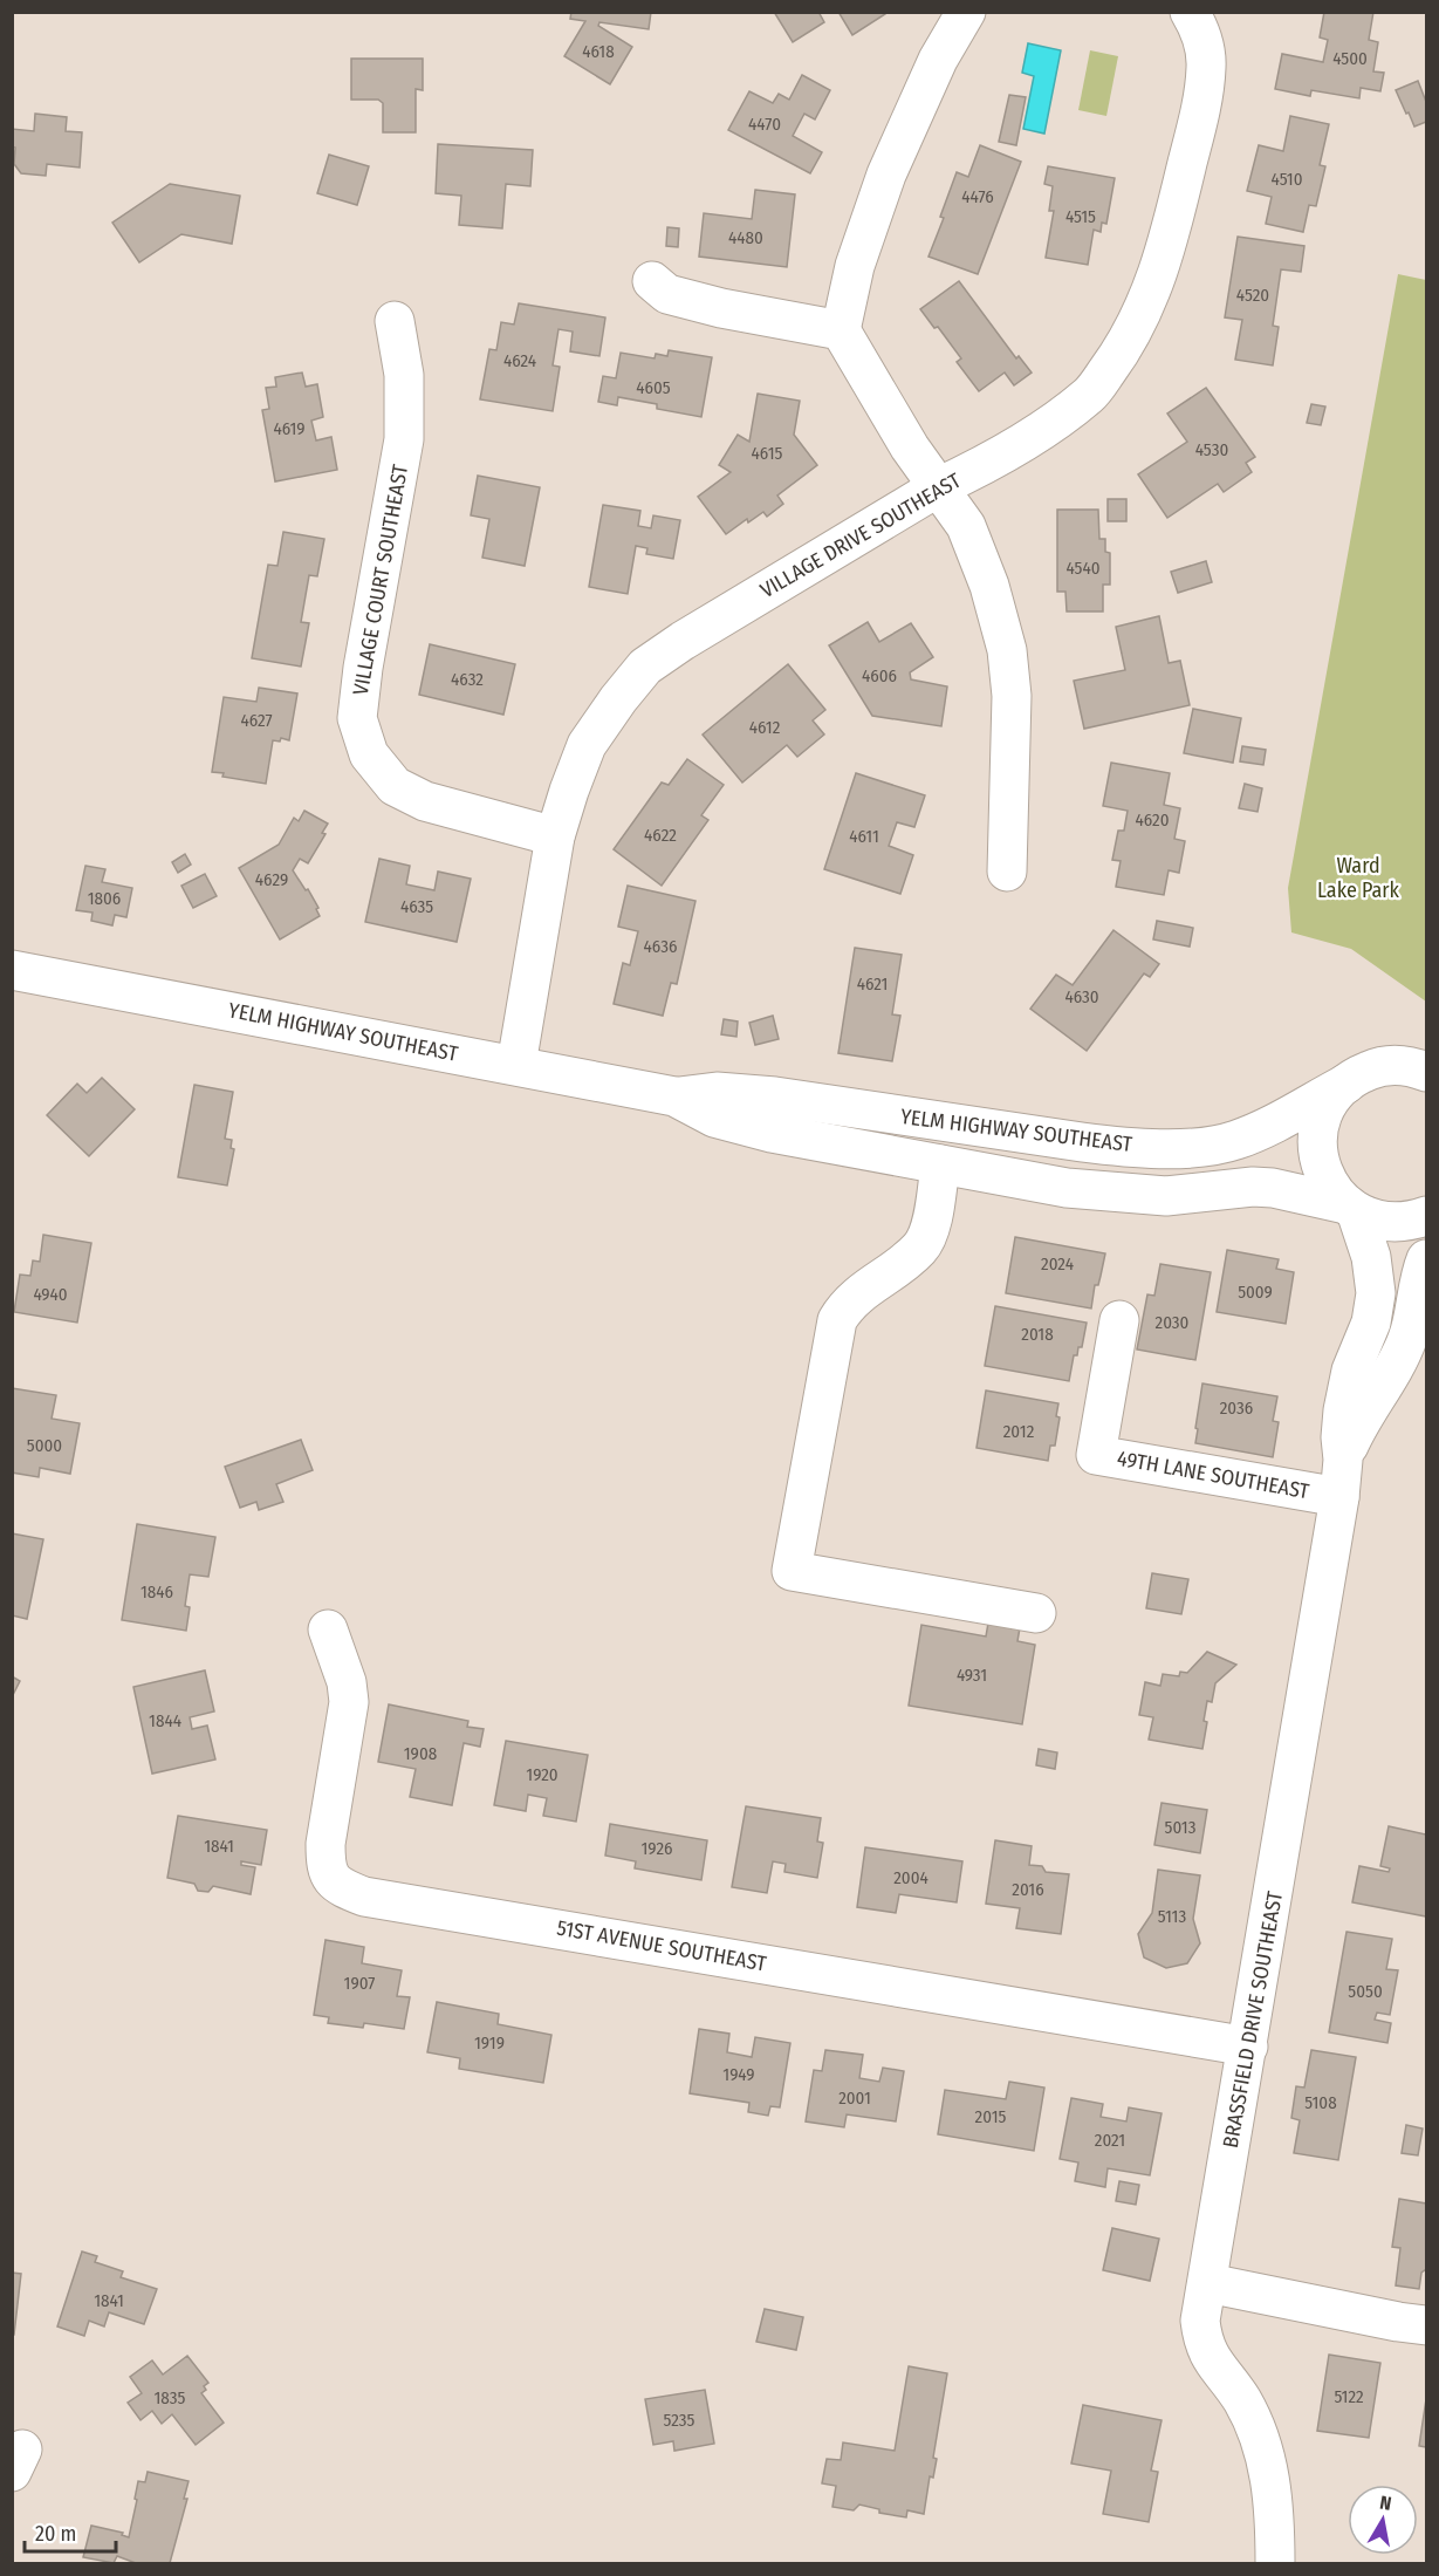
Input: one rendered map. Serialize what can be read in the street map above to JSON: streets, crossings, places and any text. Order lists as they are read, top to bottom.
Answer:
{
  "streets": {
    "street": [
      "VILLAGE DRIVE SOUTHEAST",
      "VILLAGE COURT SOUTHEAST",
      "YELM HIGHWAY SOUTHEAST",
      "49TH LANE SOUTHEAST",
      "51ST AVENUE SOUTHEAST",
      "BRASSFIELD DRIVE SOUTHEAST"
    ]
  },
  "crossings": [
    ["VILLAGE DRIVE SOUTHEAST", "VILLAGE COURT SOUTHEAST"],
    ["VILLAGE DRIVE SOUTHEAST", "YELM HIGHWAY SOUTHEAST"],
    ["YELM HIGHWAY SOUTHEAST", "BRASSFIELD DRIVE SOUTHEAST"],
    ["49TH LANE SOUTHEAST", "BRASSFIELD DRIVE SOUTHEAST"],
    ["51ST AVENUE SOUTHEAST", "BRASSFIELD DRIVE SOUTHEAST"]
  ],
  "parks": ["Ward Lake Park"],
  "house_numbers": [
    "4618",
    "4500",
    "4470",
    "4510",
    "4476",
    "4515",
    "4480",
    "4520",
    "4624",
    "4605",
    "4619",
    "4530",
    "4615",
    "4540",
    "4606",
    "4632",
    "4627",
    "4612",
    "4620",
    "4622",
    "4611",
    "4629",
    "1806",
    "4635",
    "4636",
    "4621",
    "4630",
    "2024",
    "5009",
    "4940",
    "2030",
    "2018",
    "2036",
    "2012",
    "5000",
    "1846",
    "4931",
    "1844",
    "1908",
    "1920",
    "5013",
    "1841",
    "1926",
    "2004",
    "2016",
    "5113",
    "1907",
    "5050",
    "1919",
    "1949",
    "2001",
    "5108",
    "2015",
    "2021",
    "1841",
    "5122",
    "1835",
    "5235"
  ],
  "scale_bar": "20 m",
  "north": "top"
}
